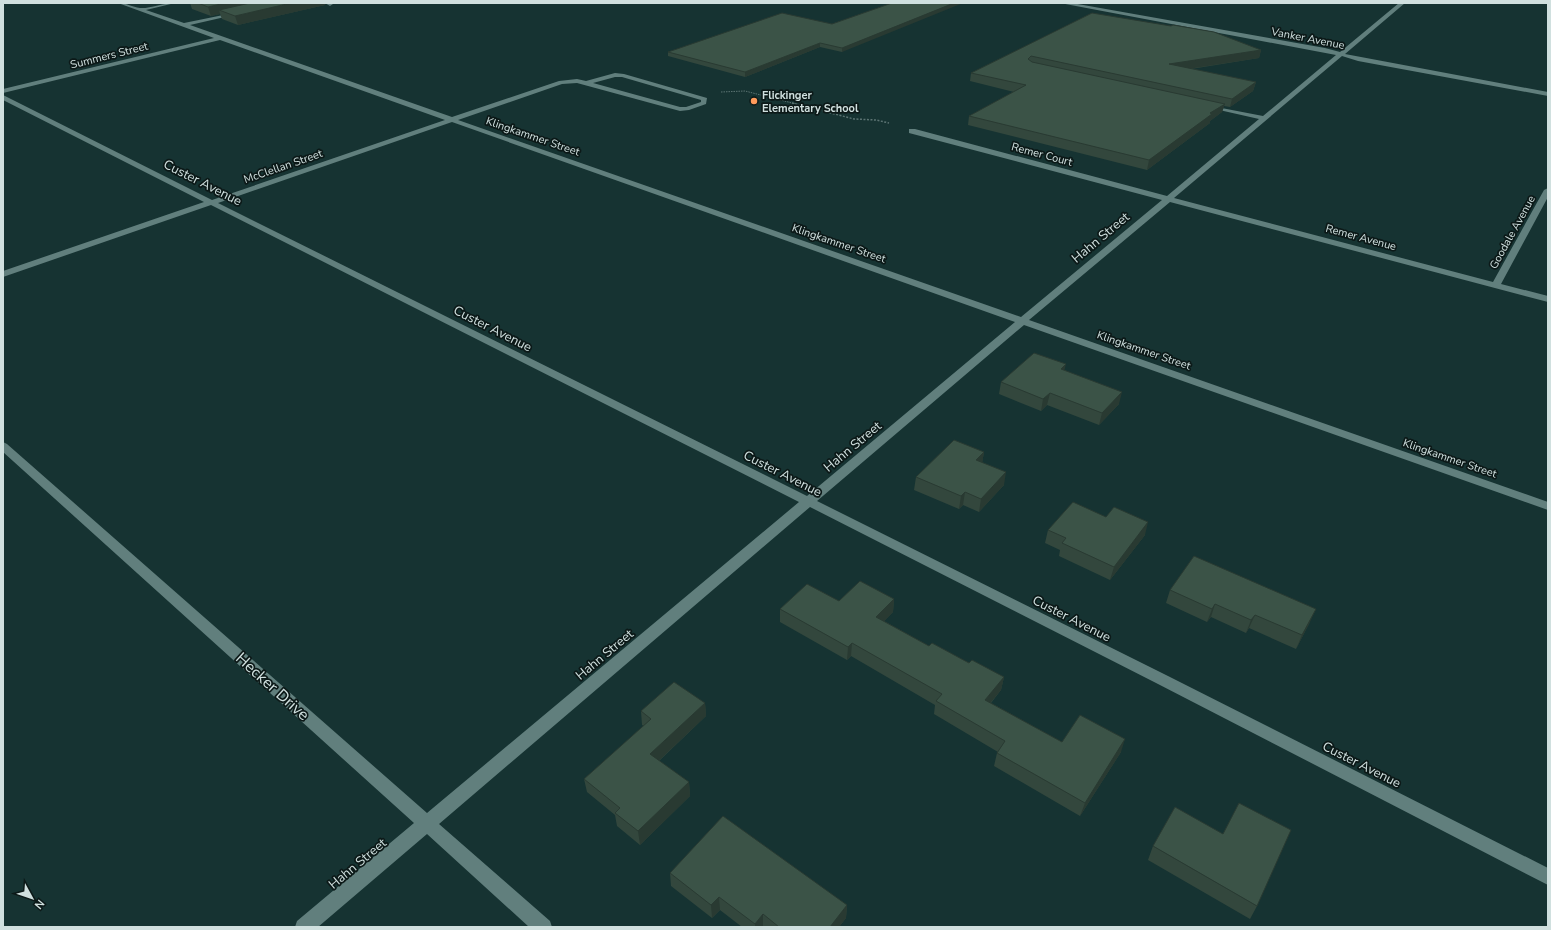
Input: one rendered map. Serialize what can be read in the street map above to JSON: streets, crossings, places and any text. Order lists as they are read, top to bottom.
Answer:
{
  "streets": {
    "street": [
      "Vanker Avenue",
      "Summers Street",
      "Klingkammer Street",
      "Remer Court",
      "McClellan Street",
      "Custer Avenue",
      "Goodale Avenue",
      "Hahn Street",
      "Remer Avenue",
      "Hecker Drive"
    ]
  },
  "crossings": [
    ["Vanker Avenue", "Hahn Street"],
    ["Summers Street", "Klingkammer Street"],
    ["Klingkammer Street", "McClellan Street"],
    ["Klingkammer Street", "Hahn Street"],
    ["Remer Court", "Hahn Street"],
    ["Remer Court", "Remer Avenue"],
    ["McClellan Street", "Custer Avenue"],
    ["Custer Avenue", "Hahn Street"],
    ["Goodale Avenue", "Remer Avenue"],
    ["Hahn Street", "Remer Avenue"],
    ["Hahn Street", "Hecker Drive"]
  ],
  "places": ["Flickinger Elementary School"],
  "north": "bottom right"
}
